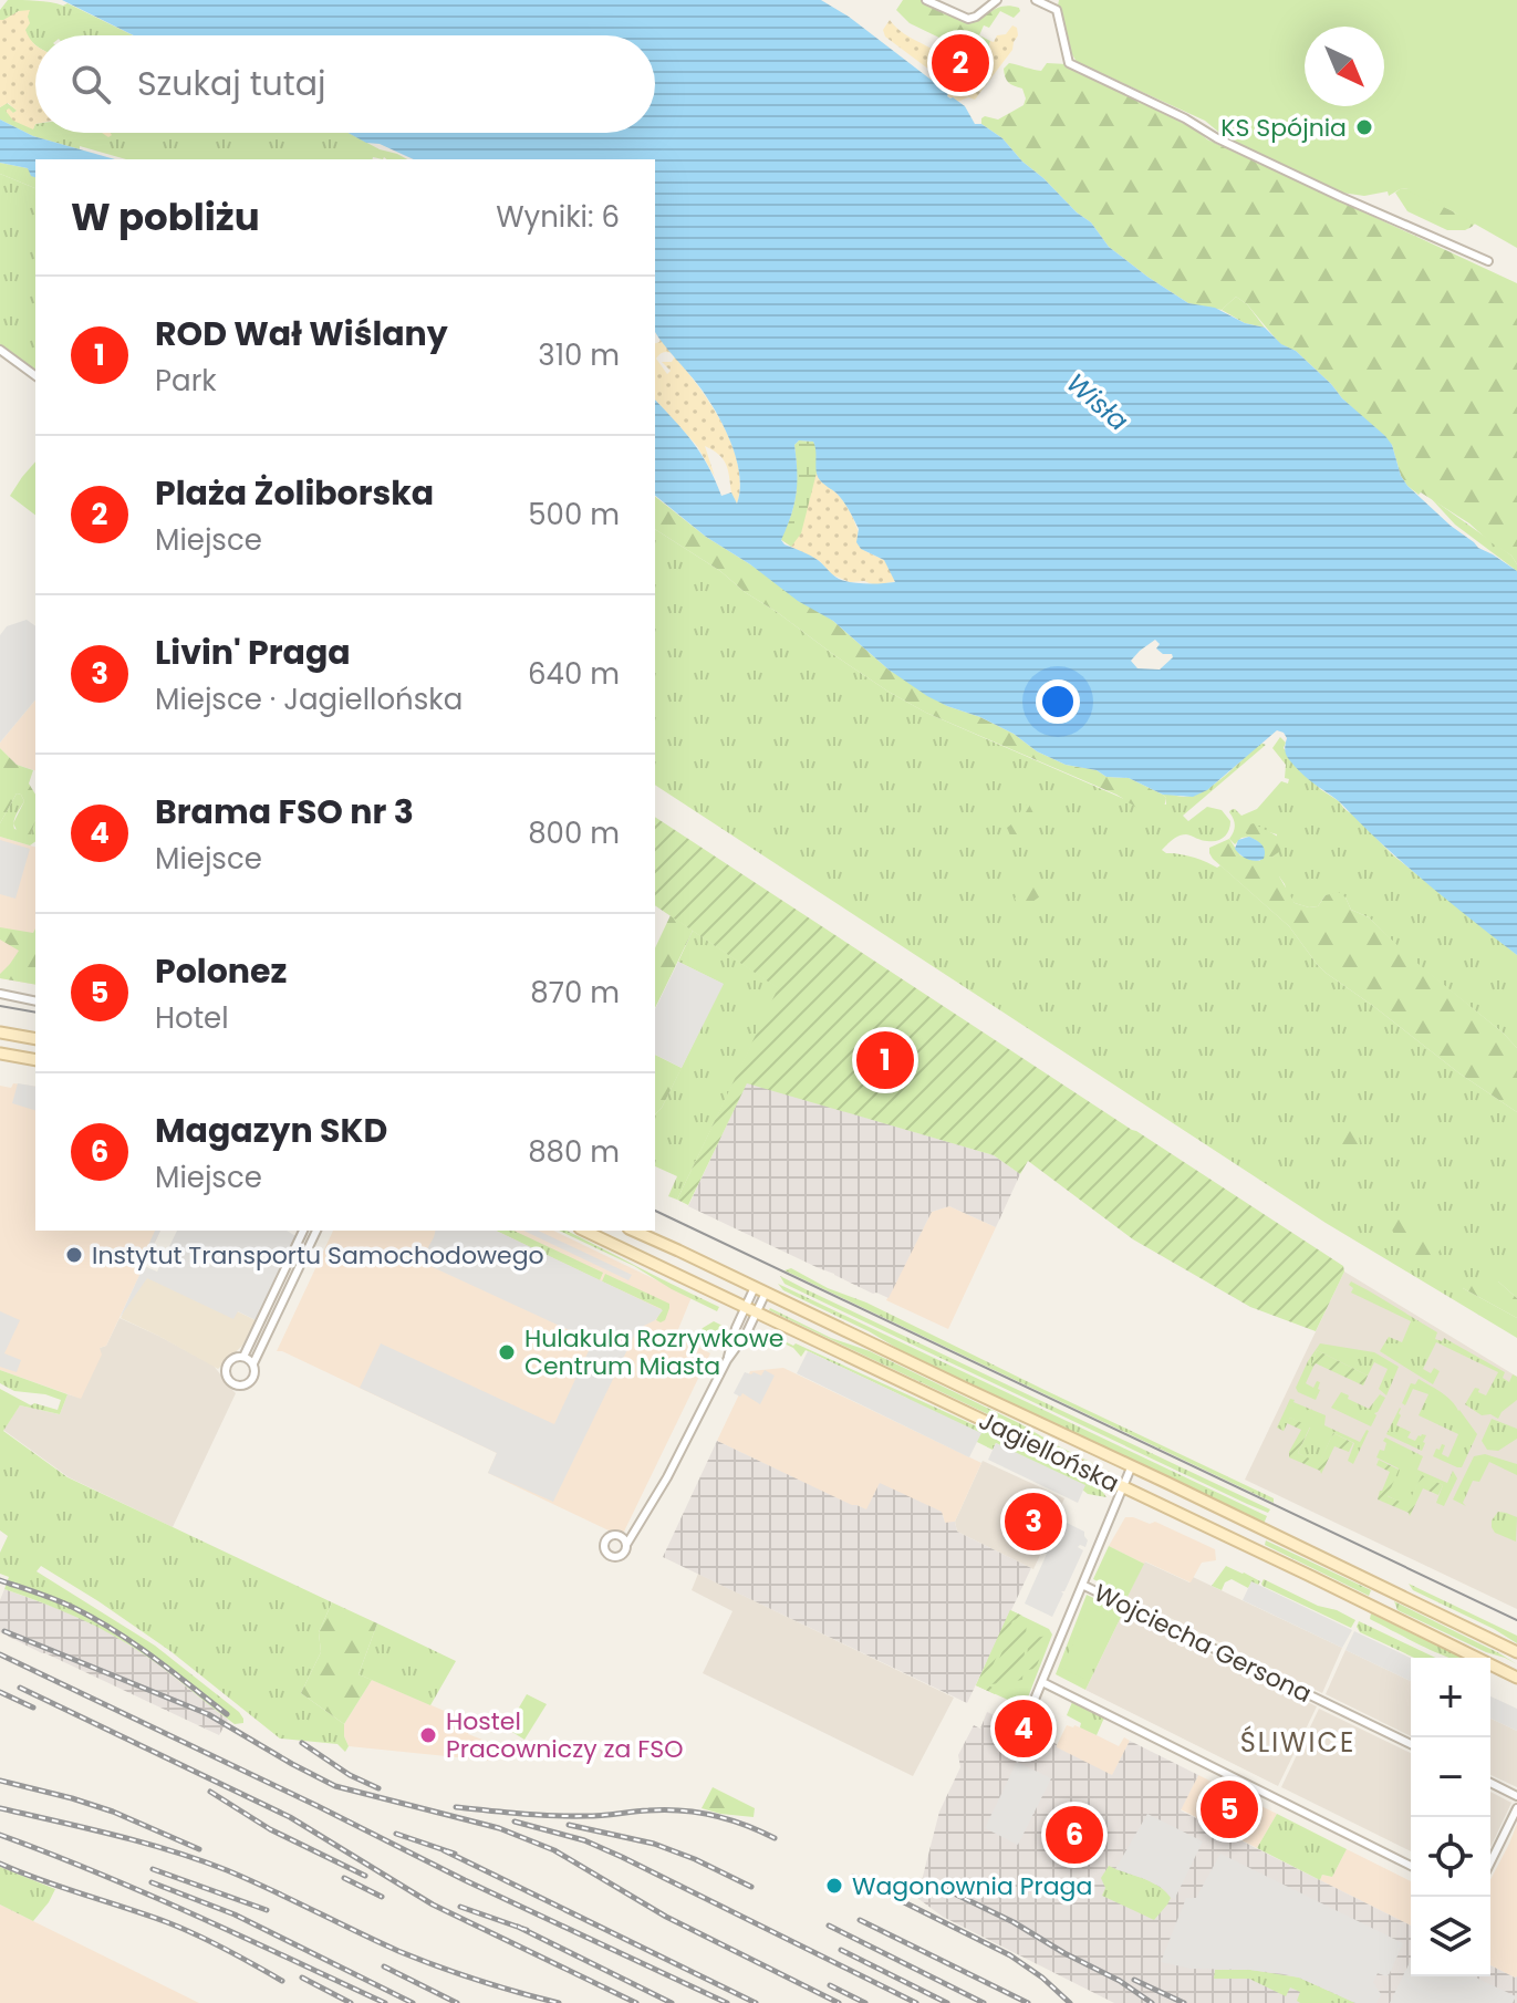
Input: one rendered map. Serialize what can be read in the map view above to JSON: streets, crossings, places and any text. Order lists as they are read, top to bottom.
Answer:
{
  "streets": {
    "main road": ["Jagiellońska"],
    "street": ["Wojciecha Gersona"]
  },
  "districts": ["ŚLIWICE"],
  "water": ["Wisła"],
  "places": [
    "KS Spójnia",
    "Instytut Transportu Samochodowego",
    "Hulakula Rozrywkowe Centrum Miasta",
    "Hostel Pracowniczy za FSO",
    "Wagonownia Praga"
  ],
  "north": "bottom right",
  "page": {
    "pins": [
      "2",
      "1",
      "3",
      "4",
      "5",
      "6"
    ],
    "search": "Szukaj tutaj",
    "heading": ["W pobliżu", "Wyniki: 6"],
    "list": [
      {
        "mark": "1",
        "name": "ROD Wał Wiślany",
        "note": "Park",
        "value": "310 m"
      },
      {
        "mark": "2",
        "name": "Plaża Żoliborska",
        "note": "Miejsce",
        "value": "500 m"
      },
      {
        "mark": "3",
        "name": "Livin' Praga",
        "note": "Miejsce · Jagiellońska",
        "value": "640 m"
      },
      {
        "mark": "4",
        "name": "Brama FSO nr 3",
        "note": "Miejsce",
        "value": "800 m"
      },
      {
        "mark": "5",
        "name": "Polonez",
        "note": "Hotel",
        "value": "870 m"
      },
      {
        "mark": "6",
        "name": "Magazyn SKD",
        "note": "Miejsce",
        "value": "880 m"
      }
    ],
    "map_buttons": ["+", "−"]
  }
}
